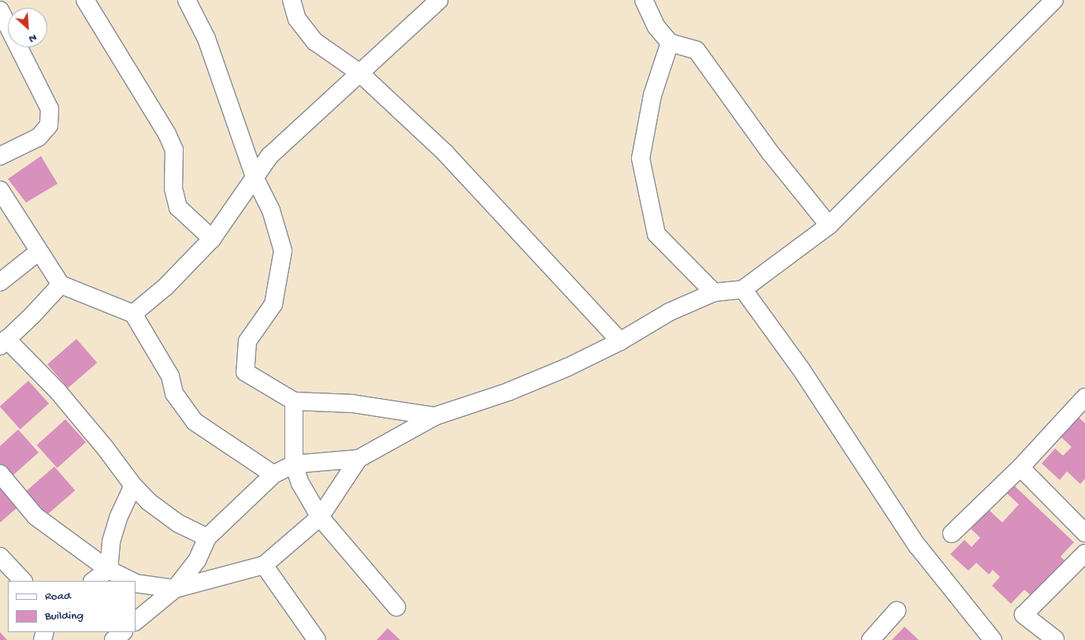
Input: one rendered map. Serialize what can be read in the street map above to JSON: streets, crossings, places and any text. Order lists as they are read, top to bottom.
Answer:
{
  "legend": ["Road", "Building"],
  "north": "bottom right"
}
